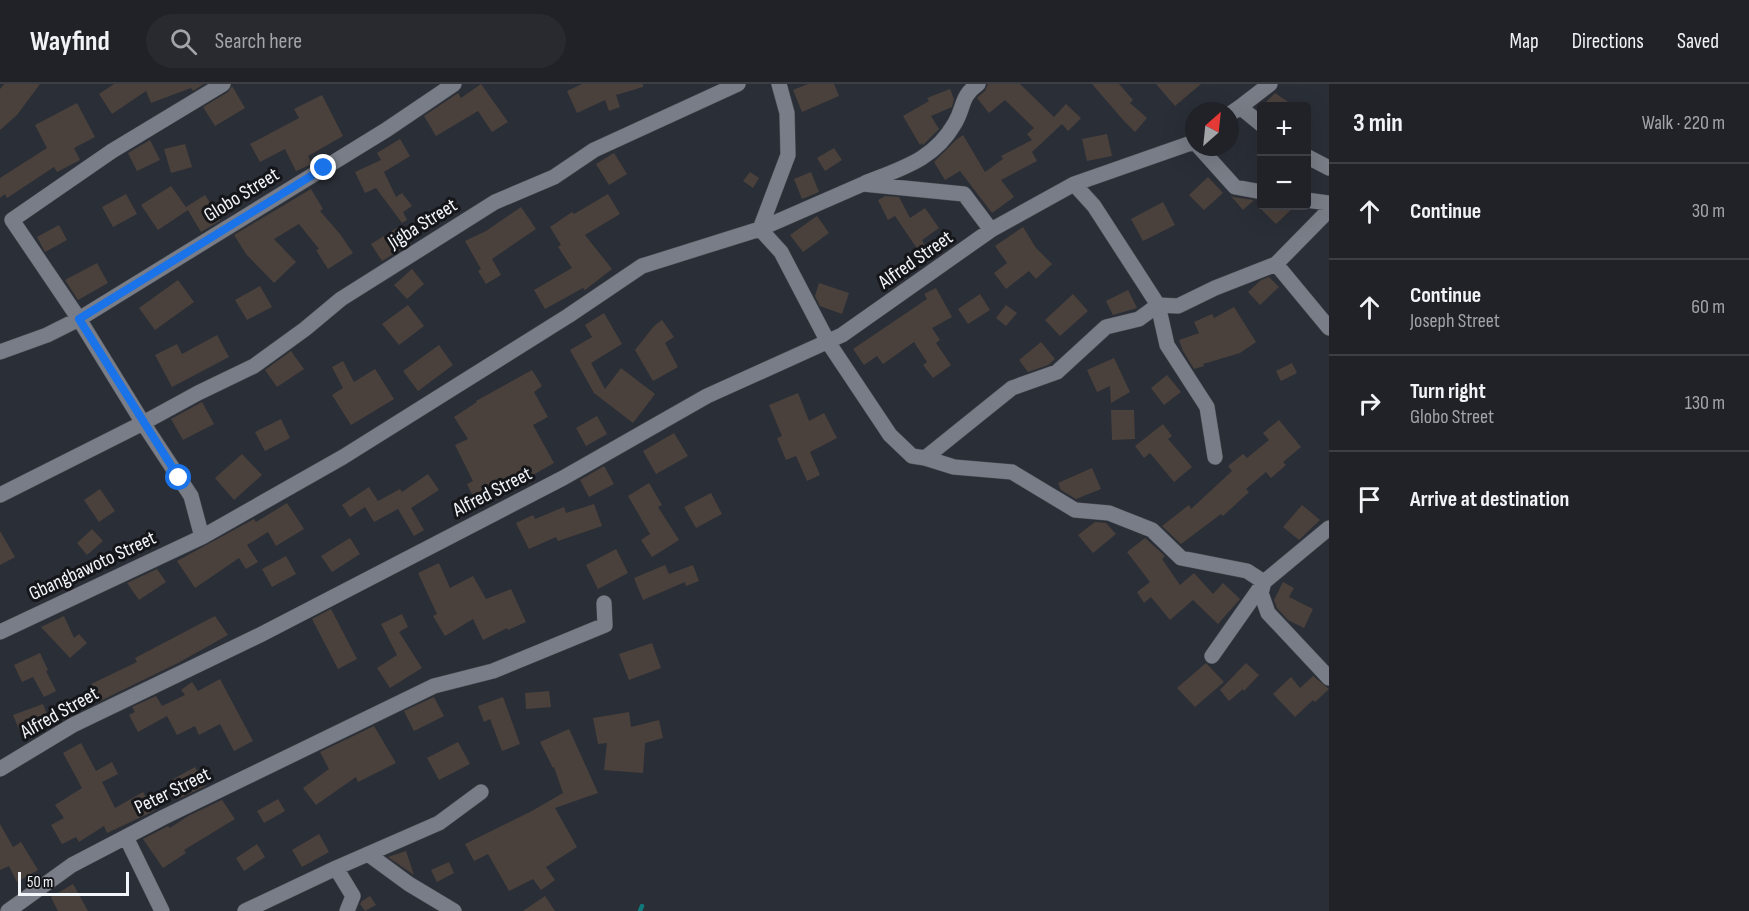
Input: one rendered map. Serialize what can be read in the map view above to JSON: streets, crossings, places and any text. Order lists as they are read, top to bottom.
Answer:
{
  "streets": {
    "street": [
      "Globo Street",
      "Jigba Street",
      "Alfred Street",
      "Gbangbawoto Street",
      "Peter Street"
    ]
  },
  "scale_bar": "50 m",
  "north": "top right",
  "page": {
    "header": "Wayfind",
    "search": "Search here",
    "nav": ["Map", "Directions", "Saved"],
    "heading": ["3 min", "Walk · 220 m"],
    "map_buttons": ["+", "−"],
    "list": [
      ["Continue", "30 m"],
      ["Continue", "Joseph Street", "60 m"],
      ["Turn right", "Globo Street", "130 m"],
      "Arrive at destination"
    ],
    "scale": "50 m"
  }
}
